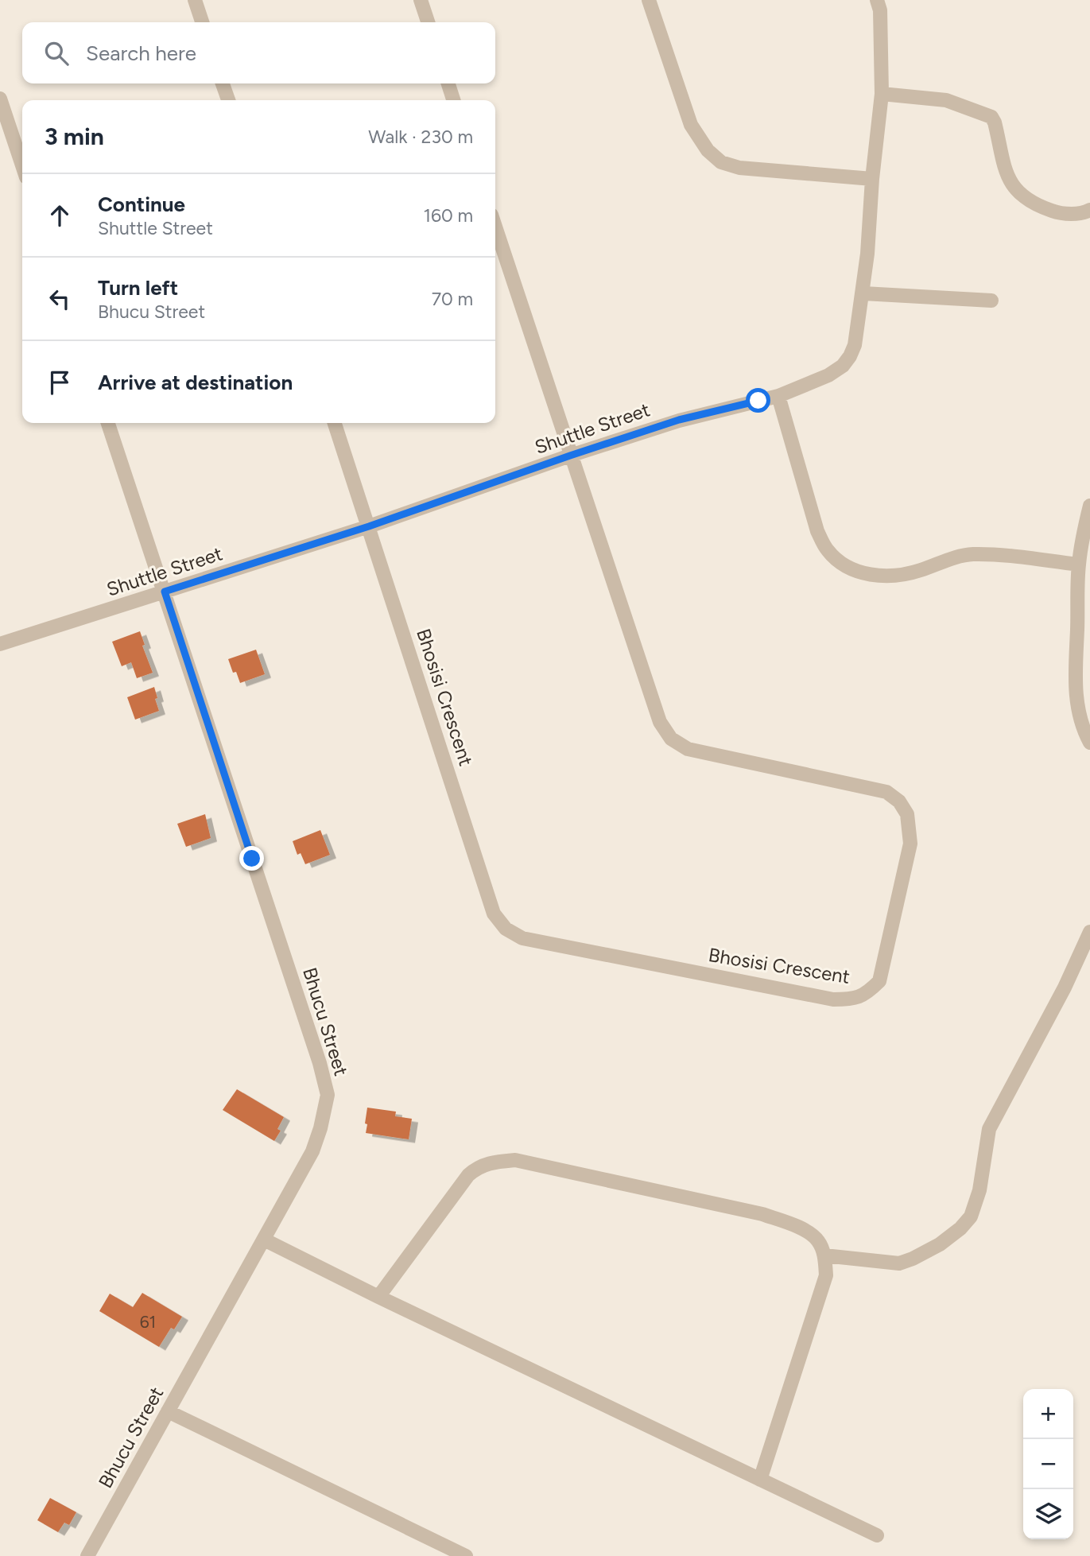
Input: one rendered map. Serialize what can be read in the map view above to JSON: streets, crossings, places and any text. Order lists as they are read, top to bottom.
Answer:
{
  "streets": {
    "street": ["Shuttle Street", "Bhosisi Crescent", "Bhucu Street"]
  },
  "crossings": [
    ["Shuttle Street", "Bhosisi Crescent"],
    ["Shuttle Street", "Bhucu Street"]
  ],
  "house_numbers": ["61"],
  "page": {
    "search": "Search here",
    "heading": ["3 min", "Walk · 230 m"],
    "list": [
      ["Continue", "Shuttle Street", "160 m"],
      ["Turn left", "Bhucu Street", "70 m"],
      "Arrive at destination"
    ],
    "map_buttons": ["+", "−"]
  }
}
